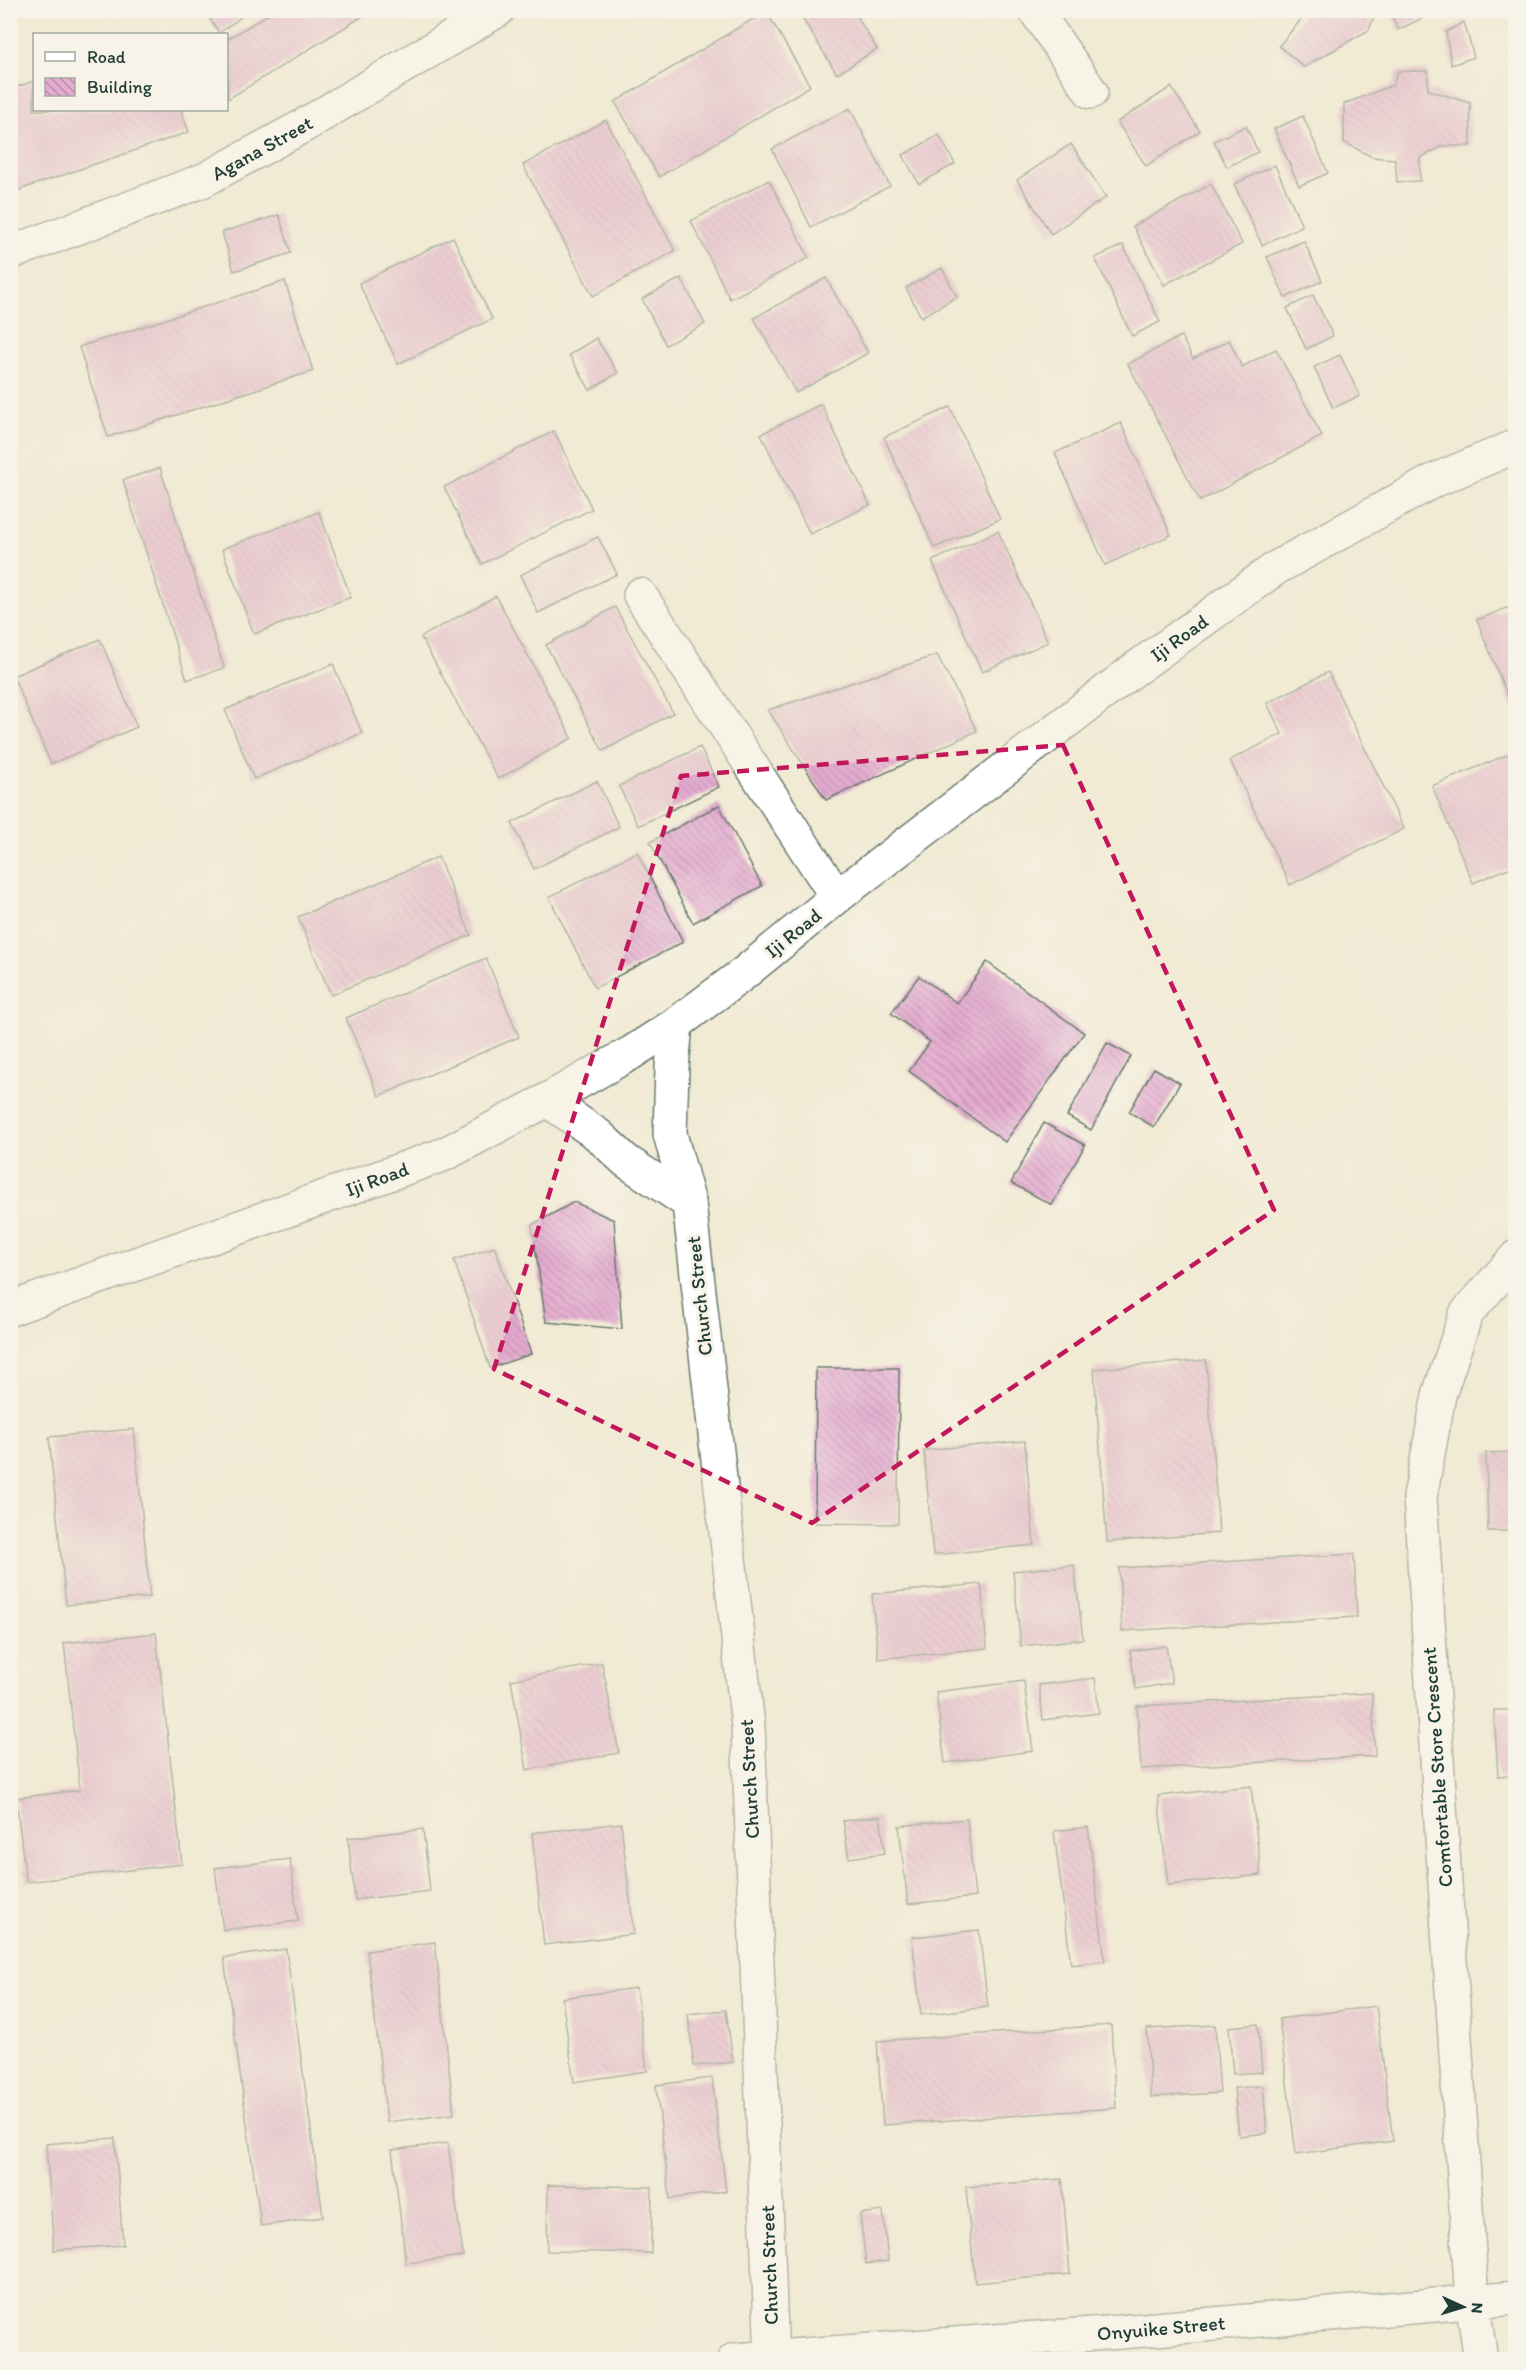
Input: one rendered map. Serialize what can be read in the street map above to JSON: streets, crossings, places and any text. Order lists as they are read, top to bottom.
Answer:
{
  "streets": {
    "street": [
      "Agana Street",
      "Iji Road",
      "Church Street",
      "Comfortable Store Crescent",
      "Onyuike Street"
    ]
  },
  "crossings": [
    ["Iji Road", "Church Street"],
    ["Church Street", "Onyuike Street"],
    ["Comfortable Store Crescent", "Onyuike Street"]
  ],
  "legend": ["Road", "Building"],
  "north": "right"
}
